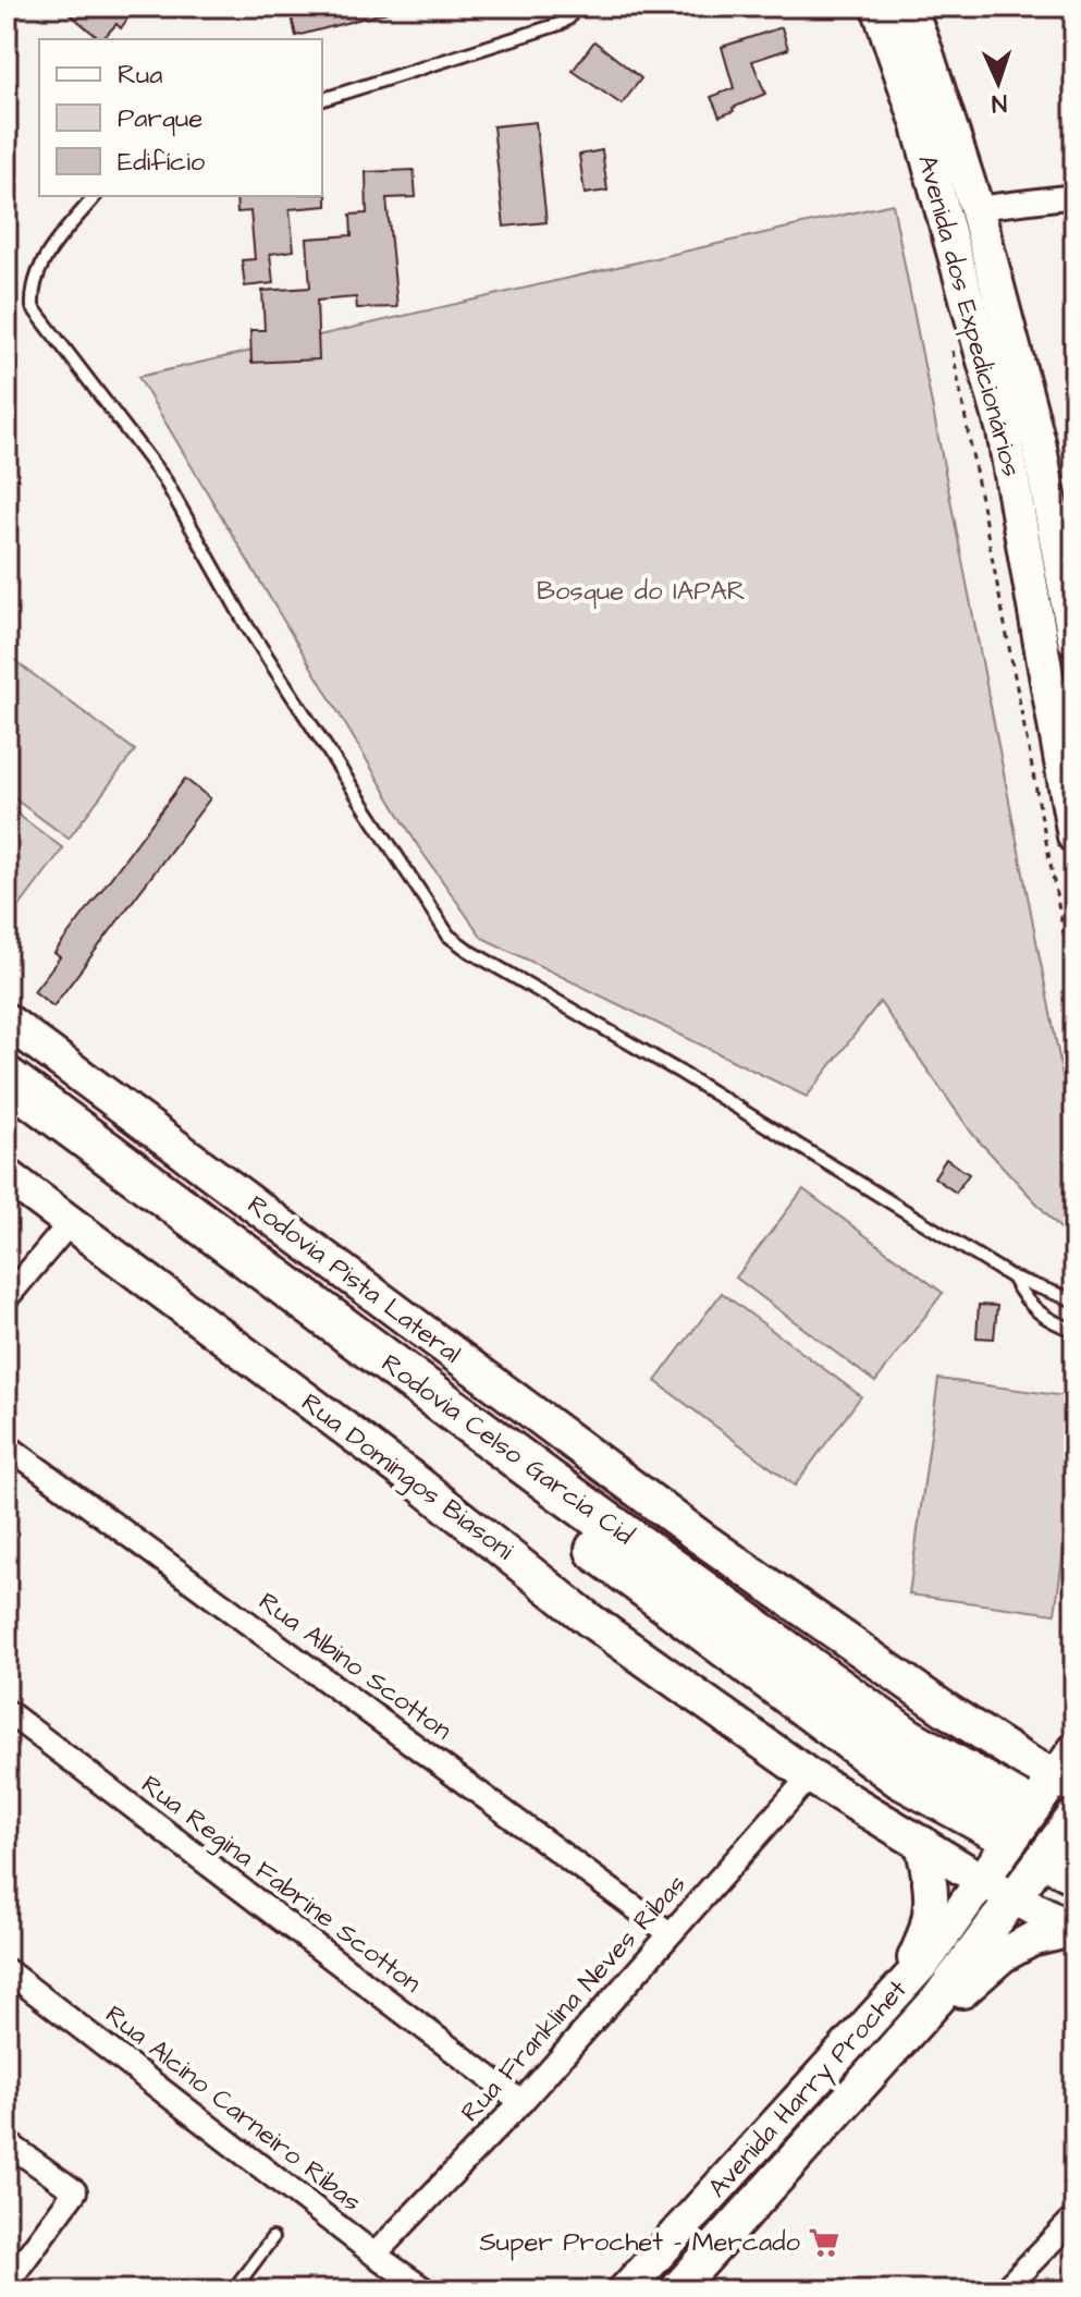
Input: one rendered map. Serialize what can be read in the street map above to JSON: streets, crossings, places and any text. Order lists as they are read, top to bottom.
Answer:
{
  "streets": {
    "highway": ["Rodovia Celso Garcia Cid"],
    "main road": [
      "Avenida dos Expedicionários",
      "Rodovia Pista Lateral",
      "Rua Domingos Biasoni",
      "Avenida Harry Prochet"
    ],
    "street": [
      "Rua Albino Scotton",
      "Rua Regina Fabrine Scotton",
      "Rua Franklina Neves Ribas",
      "Rua Alcino Carneiro Ribas"
    ]
  },
  "crossings": [
    ["Rua Domingos Biasoni", "Rua Franklina Neves Ribas"],
    ["Rua Albino Scotton", "Rua Franklina Neves Ribas"],
    ["Rua Regina Fabrine Scotton", "Rua Franklina Neves Ribas"],
    ["Rua Franklina Neves Ribas", "Rua Alcino Carneiro Ribas"]
  ],
  "parks": ["Bosque do IAPAR"],
  "places": {
    "supermarket": ["Super Prochet - Mercado"]
  },
  "legend": ["Rua", "Parque", "Edifício"],
  "north": "bottom"
}
